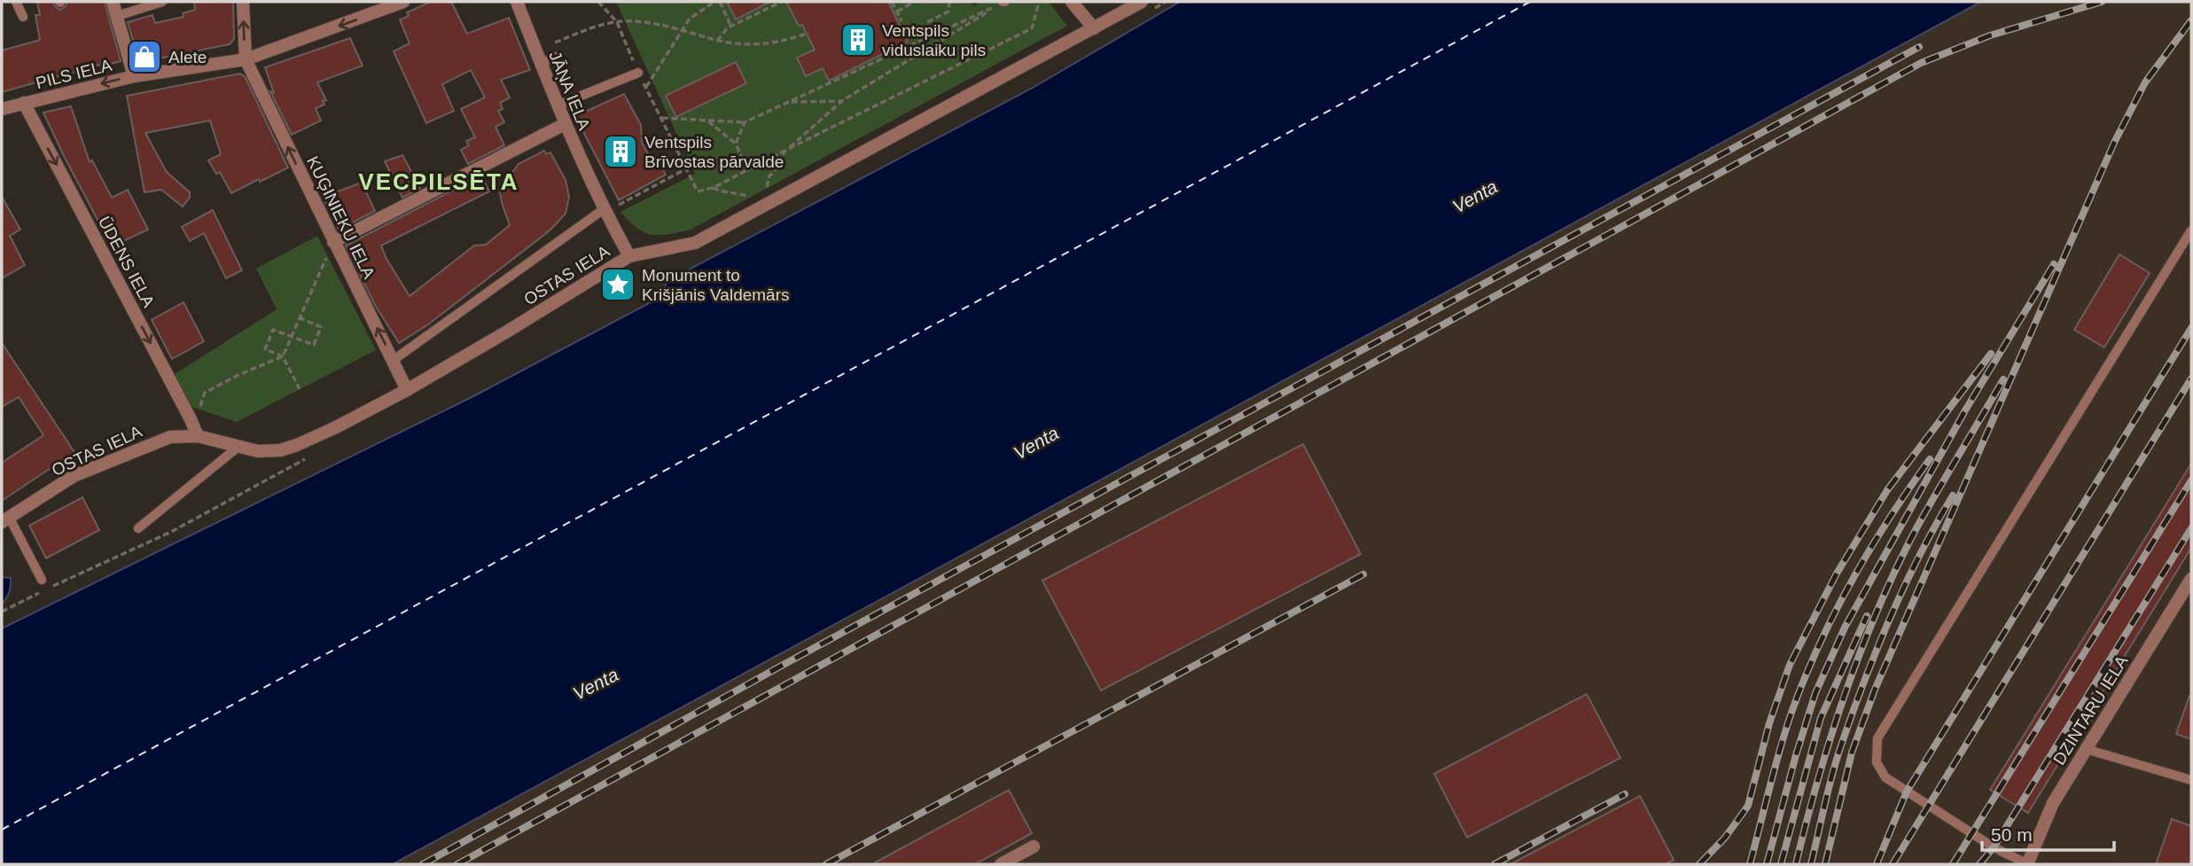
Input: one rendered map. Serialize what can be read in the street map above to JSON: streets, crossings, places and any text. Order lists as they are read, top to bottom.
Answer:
{
  "streets": {
    "street": [
      "PILS IELA",
      "JĀŅA IELA",
      "KUĢINIEKU IELA",
      "ŪDENS IELA",
      "OSTAS IELA",
      "DZINTARU IELA"
    ]
  },
  "crossings": [
    ["PILS IELA", "KUĢINIEKU IELA"],
    ["PILS IELA", "ŪDENS IELA"],
    ["JĀŅA IELA", "OSTAS IELA"],
    ["KUĢINIEKU IELA", "OSTAS IELA"],
    ["ŪDENS IELA", "OSTAS IELA"]
  ],
  "one_way": ["PILS IELA", "KUĢINIEKU IELA", "ŪDENS IELA"],
  "districts": ["VECPILSĒTA"],
  "water": ["Venta"],
  "places": {
    "building": ["Ventspils viduslaiku pils", "Ventspils Brīvostas pārvalde"],
    "shop": ["Alete"],
    "place": ["Monument to Krišjānis Valdemārs"]
  },
  "scale_bar": "50 m"
}
